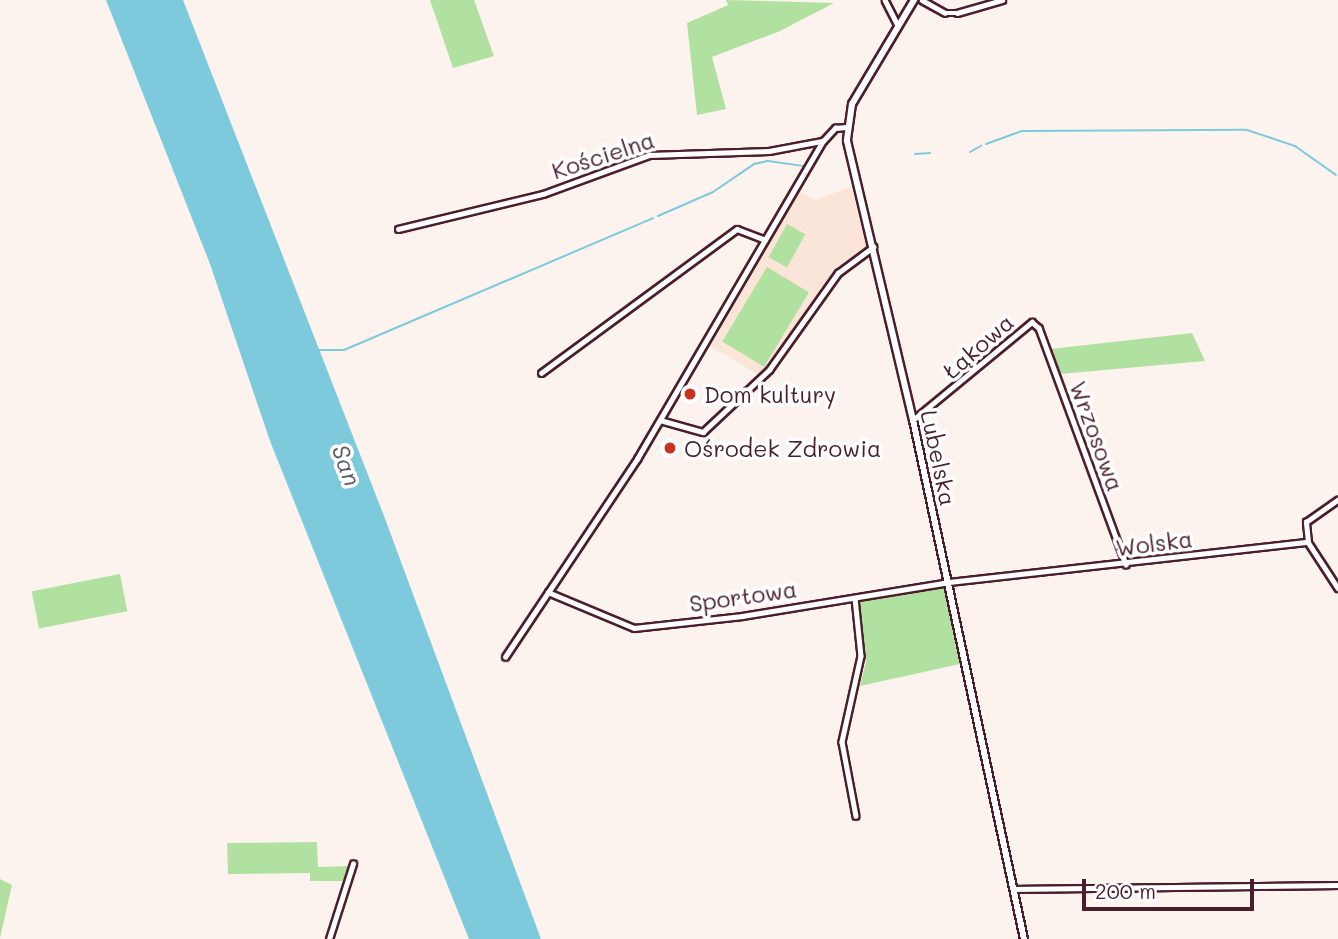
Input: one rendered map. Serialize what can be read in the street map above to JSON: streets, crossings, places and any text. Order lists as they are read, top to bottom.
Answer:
{
  "streets": {
    "main road": ["Lubelska"],
    "street": [
      "Kościelna",
      "Łąkowa",
      "Wrzosowa",
      "Wolska",
      "Sportowa"
    ]
  },
  "crossings": [
    ["Łąkowa", "Wrzosowa"],
    ["Łąkowa", "Lubelska"],
    ["Wrzosowa", "Wolska"],
    ["Lubelska", "Wolska"],
    ["Lubelska", "Sportowa"],
    ["Wolska", "Sportowa"]
  ],
  "water": ["San"],
  "places": ["Dom kultury", "Ośrodek Zdrowia"],
  "scale_bar": "200 m"
}
